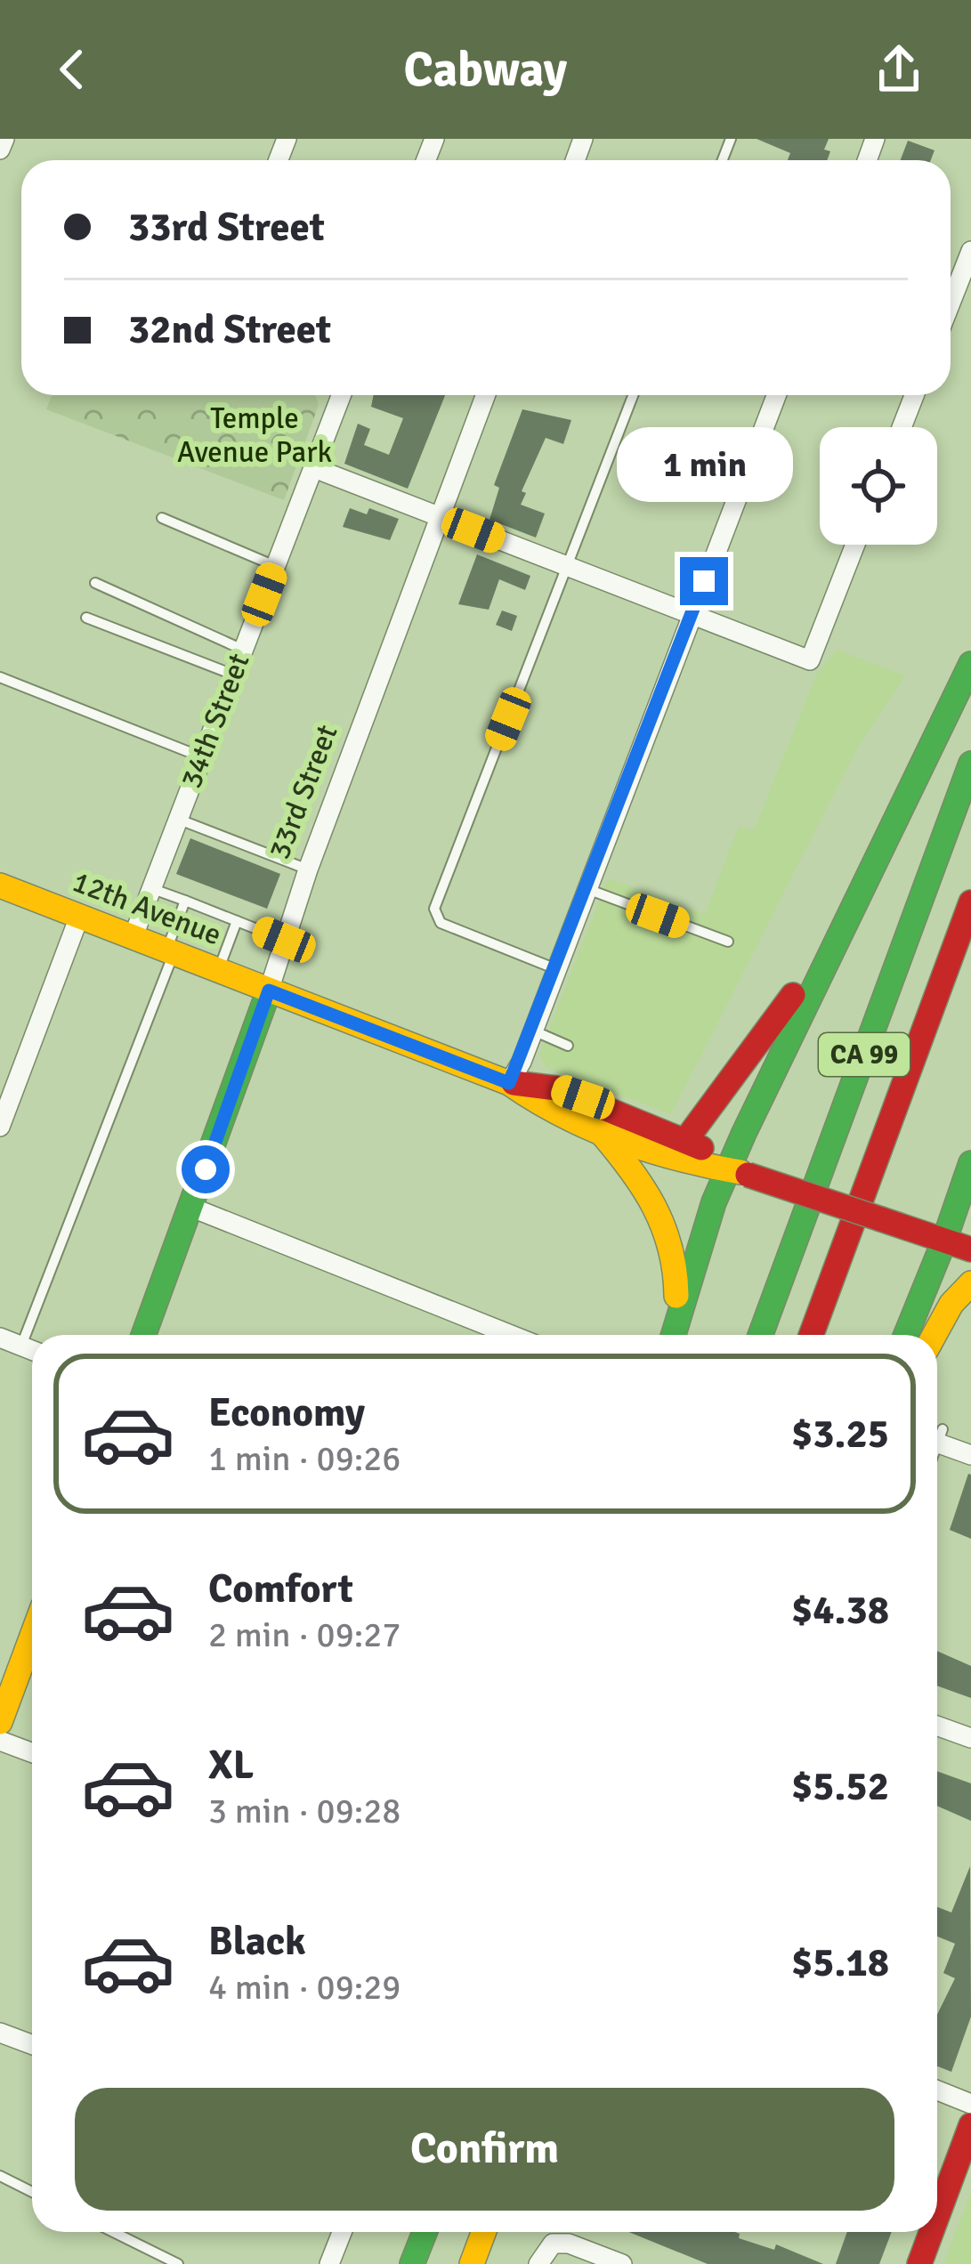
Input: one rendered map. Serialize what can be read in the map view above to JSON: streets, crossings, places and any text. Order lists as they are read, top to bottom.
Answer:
{
  "streets": {
    "main road": ["33rd Street", "12th Avenue", "CA 99"],
    "street": ["34th Street"]
  },
  "crossings": [
    ["34th Street", "12th Avenue"],
    ["33rd Street", "12th Avenue"]
  ],
  "parks": ["Temple Avenue Park"],
  "page": {
    "header": "Cabway",
    "banner": ["33rd Street", "32nd Street"],
    "bubble": "1 min",
    "list": [
      {
        "name": "Economy",
        "note": "1 min · 09:26",
        "value": "$3.25"
      },
      {
        "name": "Comfort",
        "note": "2 min · 09:27",
        "value": "$4.38"
      },
      {
        "name": "XL",
        "note": "3 min · 09:28",
        "value": "$5.52"
      },
      {
        "name": "Black",
        "note": "4 min · 09:29",
        "value": "$5.18"
      }
    ],
    "buttons": "Confirm"
  }
}
